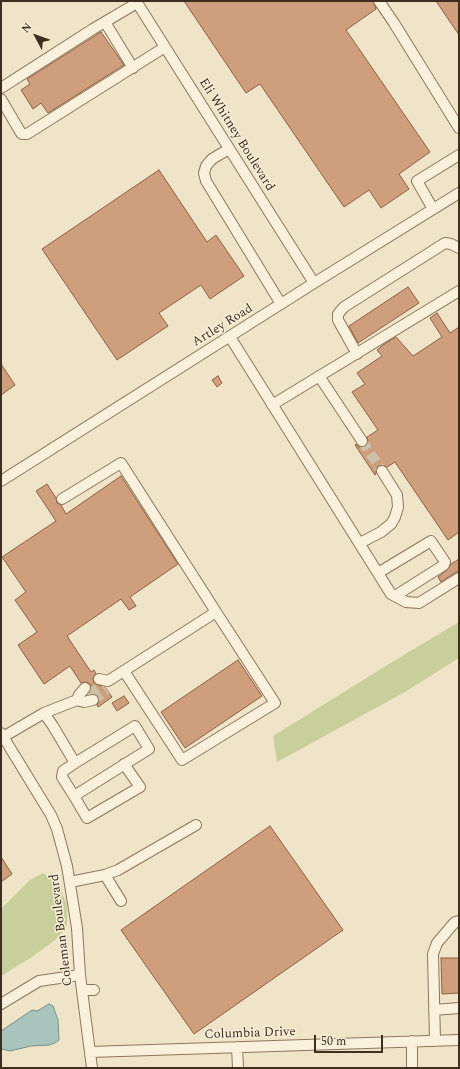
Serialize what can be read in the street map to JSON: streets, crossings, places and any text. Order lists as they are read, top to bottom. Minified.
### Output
{"streets":{"street":["Eli Whitney Boulevard","Artley Road","Coleman Boulevard","Columbia Drive"]},"crossings":[["Eli Whitney Boulevard","Artley Road"],["Coleman Boulevard","Columbia Drive"]],"scale_bar":"50 m","north":"top left"}
